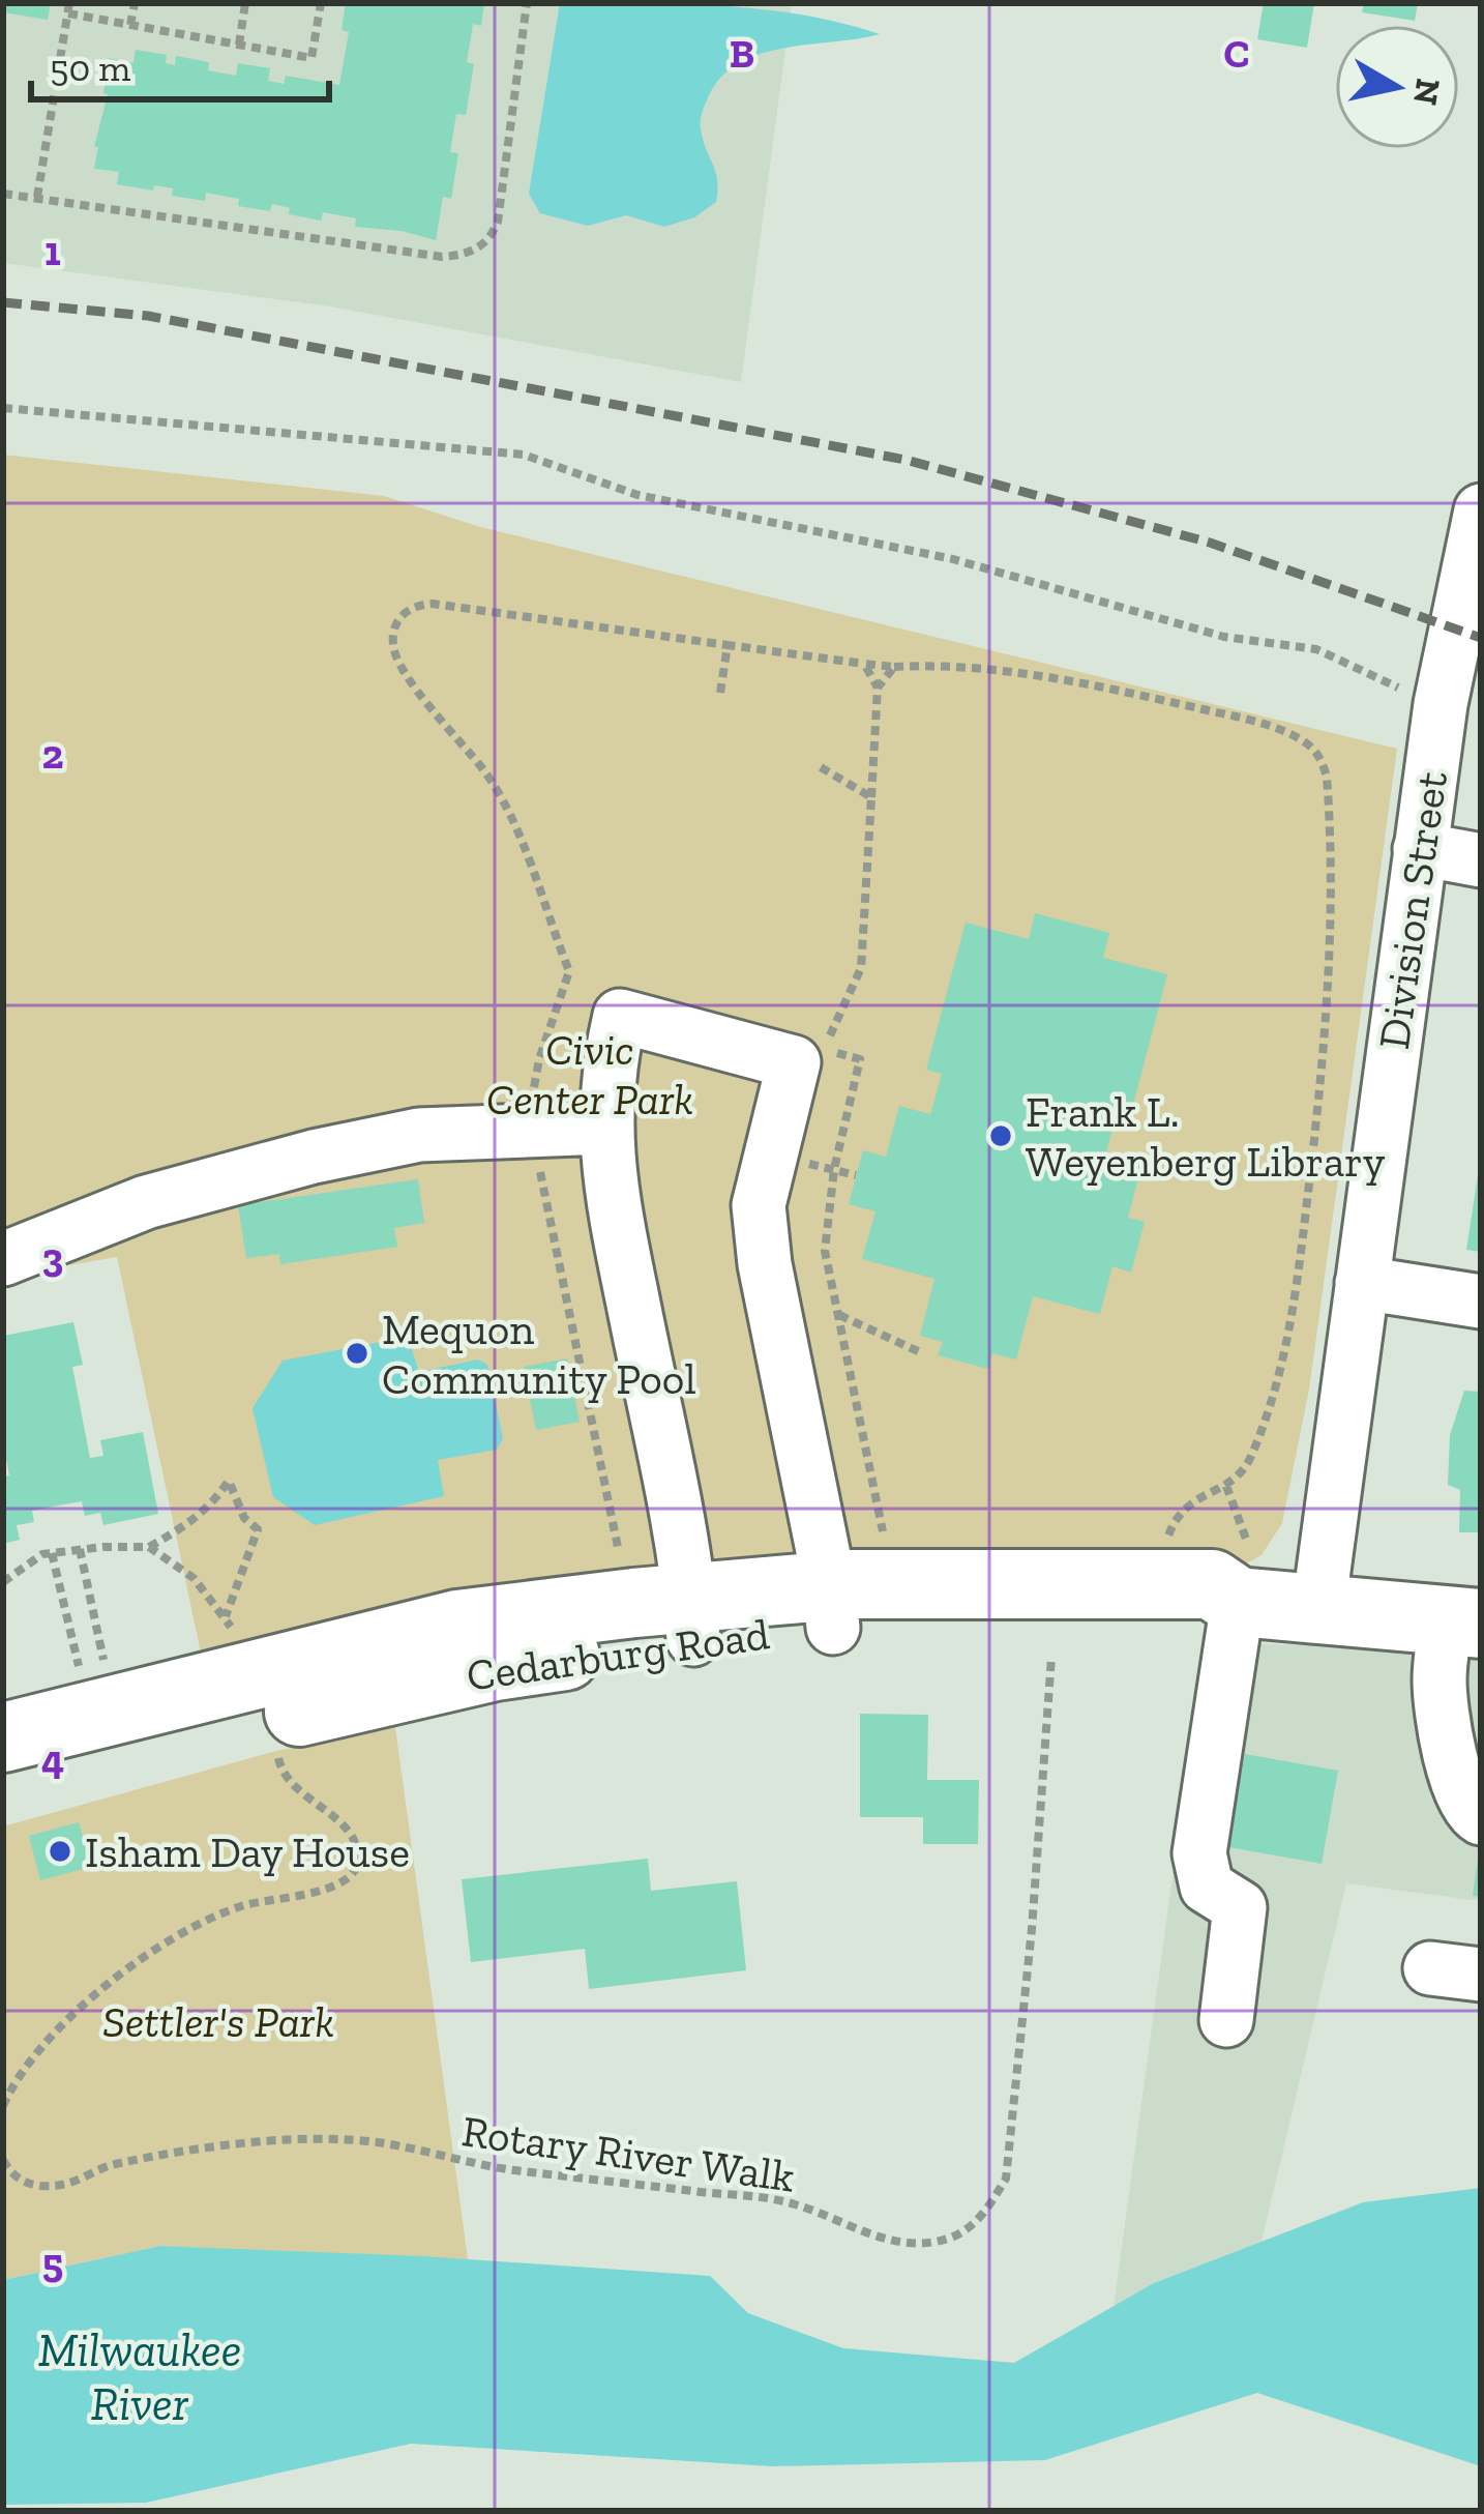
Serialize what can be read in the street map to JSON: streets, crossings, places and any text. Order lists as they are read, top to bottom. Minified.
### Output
{"streets":{"main road":["Cedarburg Road"],"street":["Division Street"],"path":["Rotary River Walk"]},"crossings":[["Division Street","Cedarburg Road"]],"water":["Milwaukee River"],"parks":["Civic Center Park","Settler's Park"],"places":["Frank L. Weyenberg Library","Mequon Community Pool","Isham Day House"],"scale_bar":"50 m","north":"right","grid":{"columns":["B","C"],"rows":["1","2","3","4","5"]}}
